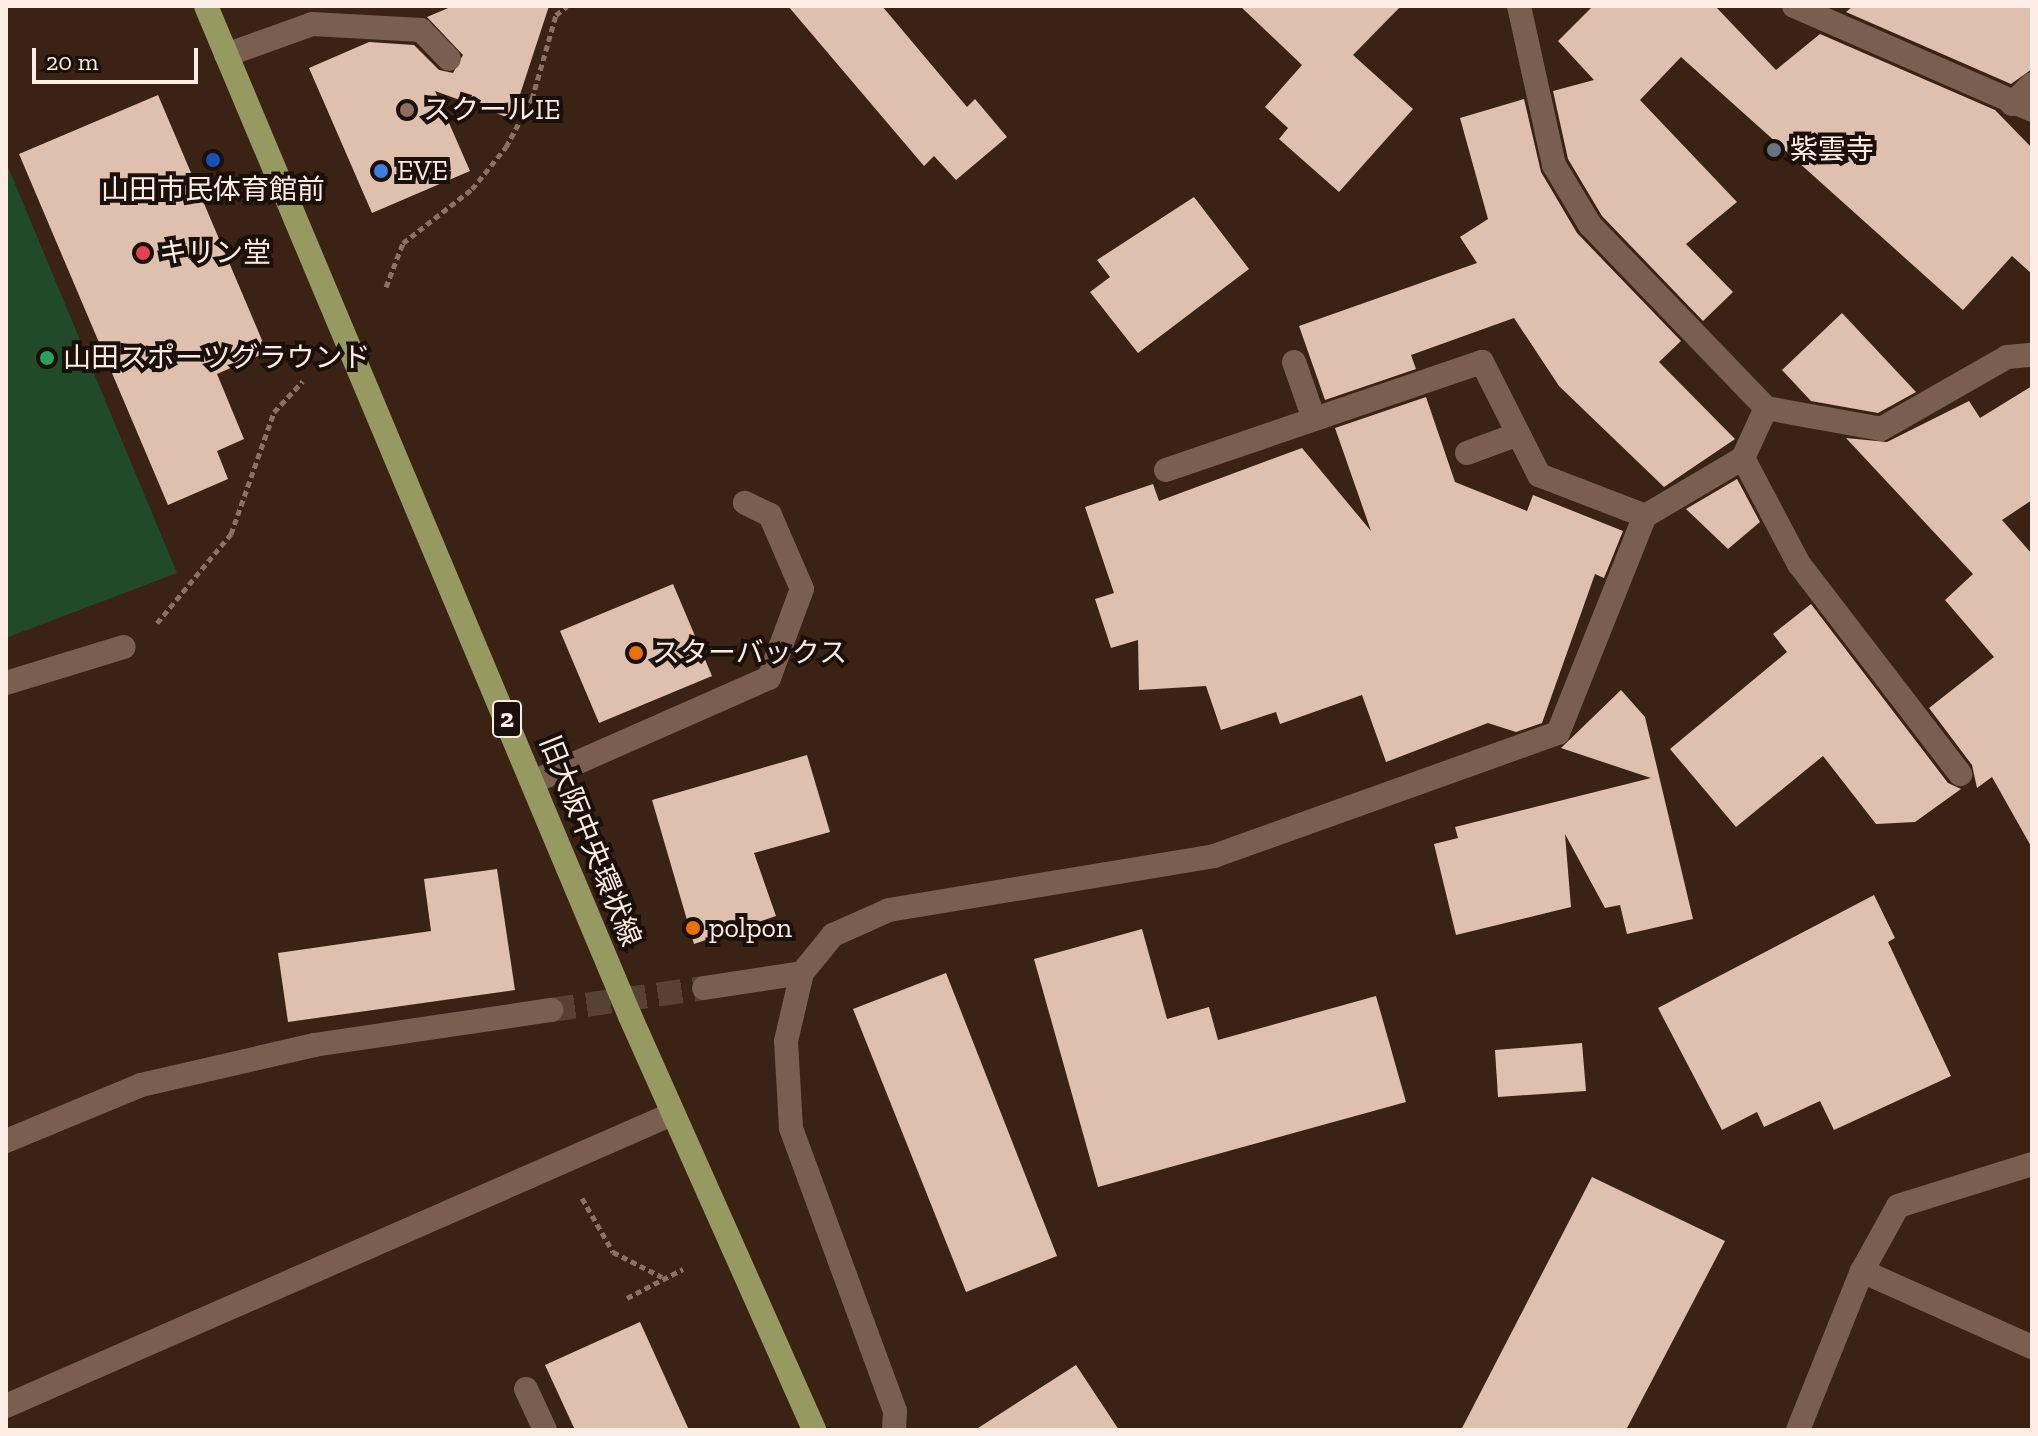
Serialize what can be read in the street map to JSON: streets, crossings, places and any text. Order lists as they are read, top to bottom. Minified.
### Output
{"streets":{"main road":["2","旧大阪中央環状線"]},"places":["スクールIE","紫雲寺","山田市民体育館前","EVE","キリン堂","山田スポーツグラウンド","スターバックス","polpon"],"scale_bar":"20 m"}
